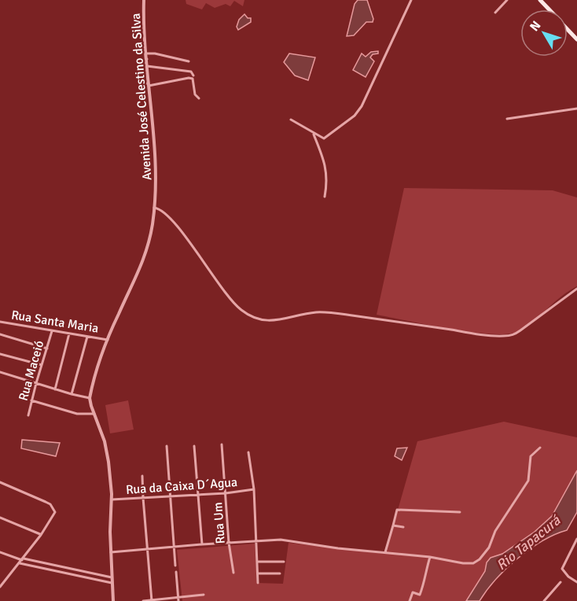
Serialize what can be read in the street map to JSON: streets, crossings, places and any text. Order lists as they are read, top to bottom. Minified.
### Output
{"streets":{"street":["Avenida José Celestino da Silva","Rua Santa Maria","Rua Maceió","Rua da Caixa D´Agua","Rua Um"]},"crossings":[["Avenida José Celestino da Silva","Rua Santa Maria"],["Rua Santa Maria","Rua Maceió"],["Rua da Caixa D´Agua","Rua Um"]],"water":["Rio Tapacurá"],"north":"top left"}
